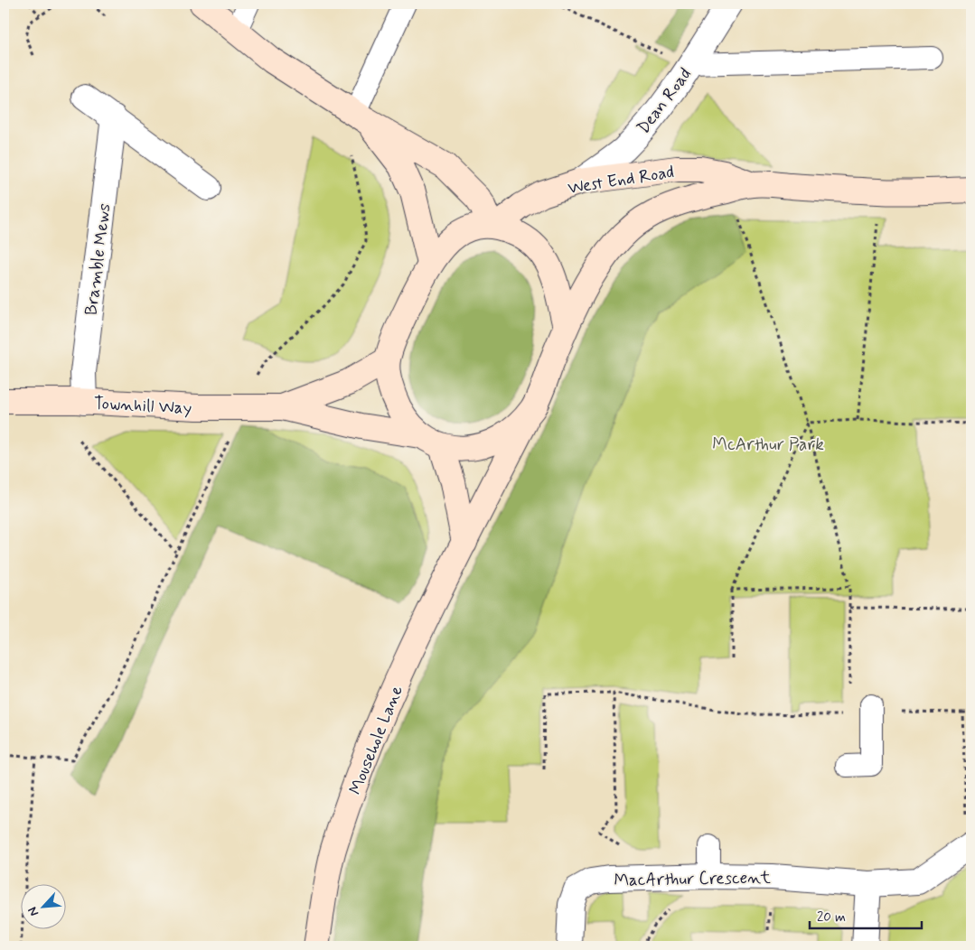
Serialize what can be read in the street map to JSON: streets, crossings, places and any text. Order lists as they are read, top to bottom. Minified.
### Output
{"streets":{"street":["Dean Road","West End Road","Bramble Mews","Townhill Way","Mousehole Lane","MacArthur Crescent"]},"crossings":[["Dean Road","West End Road"],["West End Road","Mousehole Lane"],["Bramble Mews","Townhill Way"]],"parks":["McArthur Park"],"scale_bar":"20 m","north":"bottom left"}
